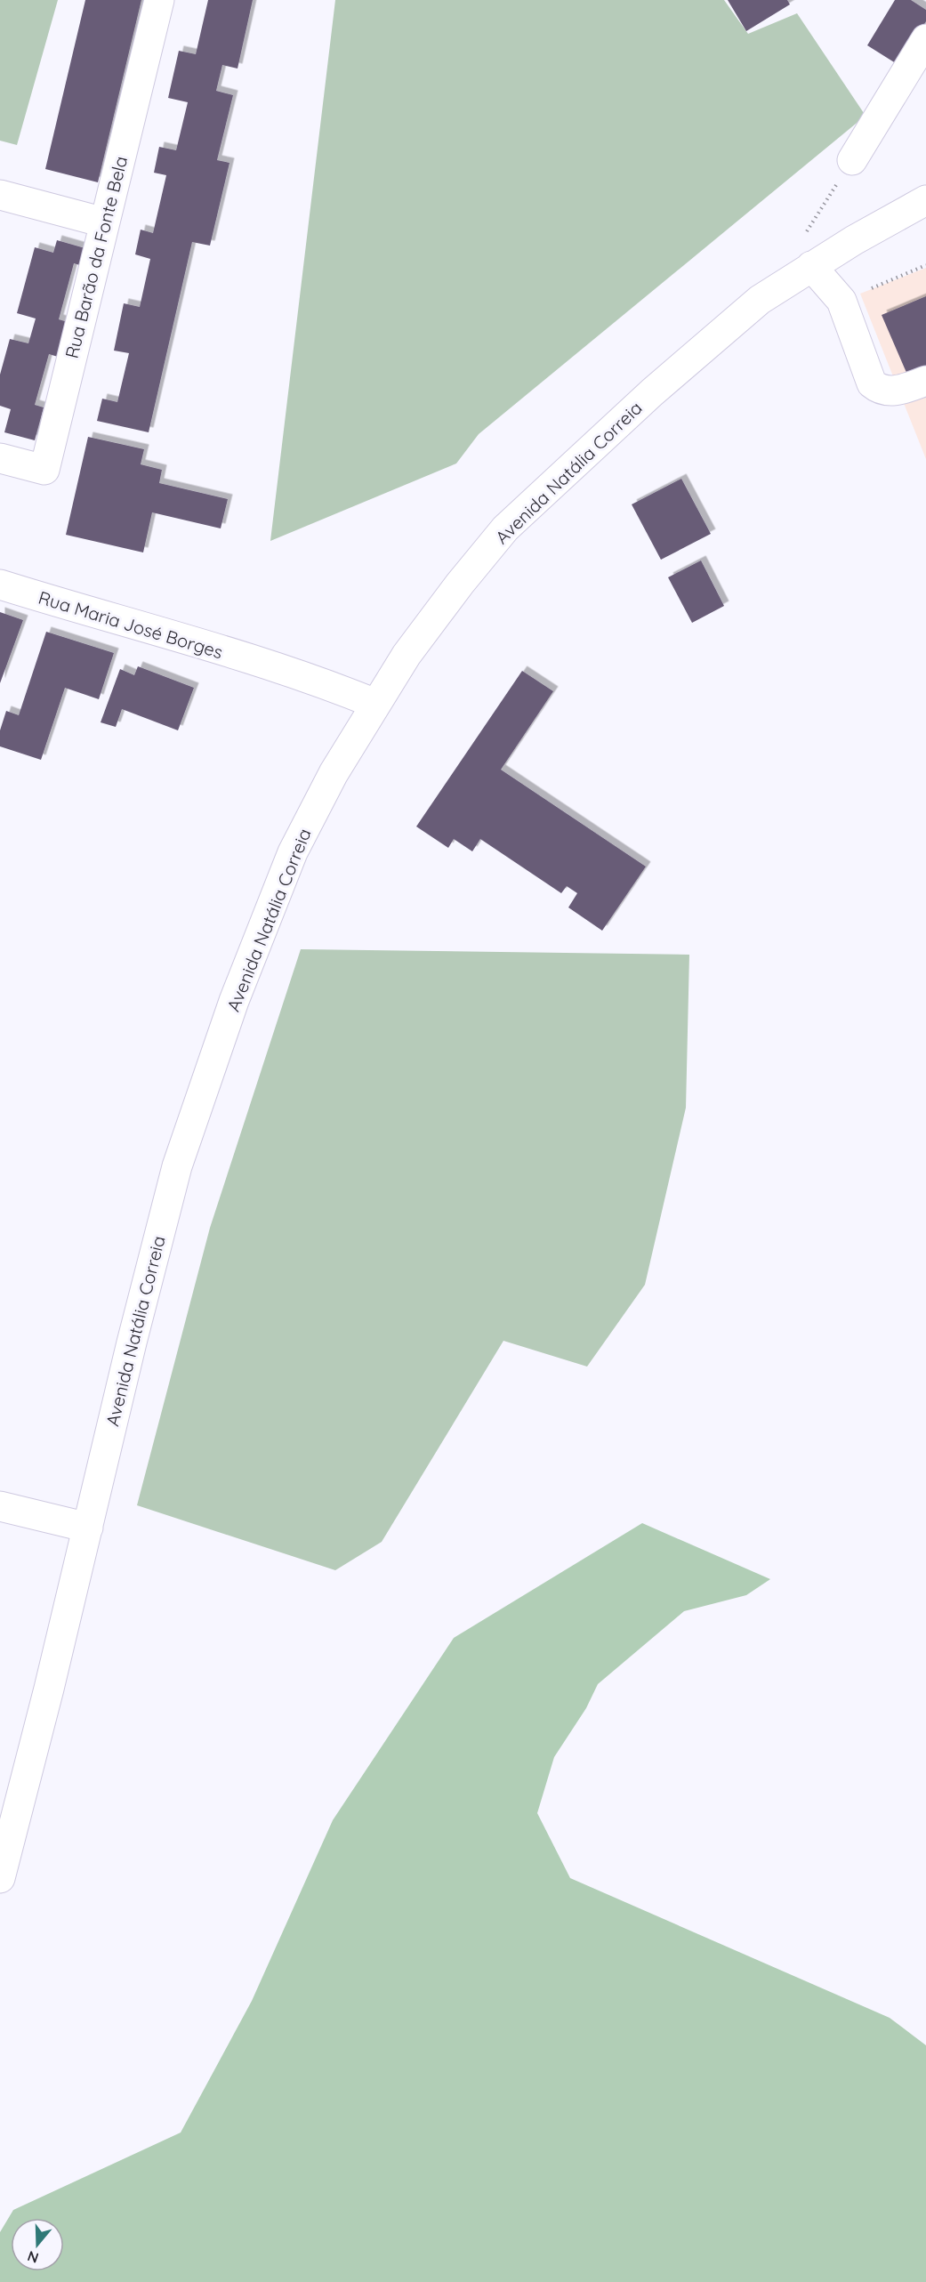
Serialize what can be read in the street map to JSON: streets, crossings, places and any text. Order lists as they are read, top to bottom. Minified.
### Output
{"streets":{"street":["Rua Barão da Fonte Bela","Avenida Natália Correia","Rua Maria José Borges"]},"crossings":[["Avenida Natália Correia","Rua Maria José Borges"]],"north":"bottom"}
